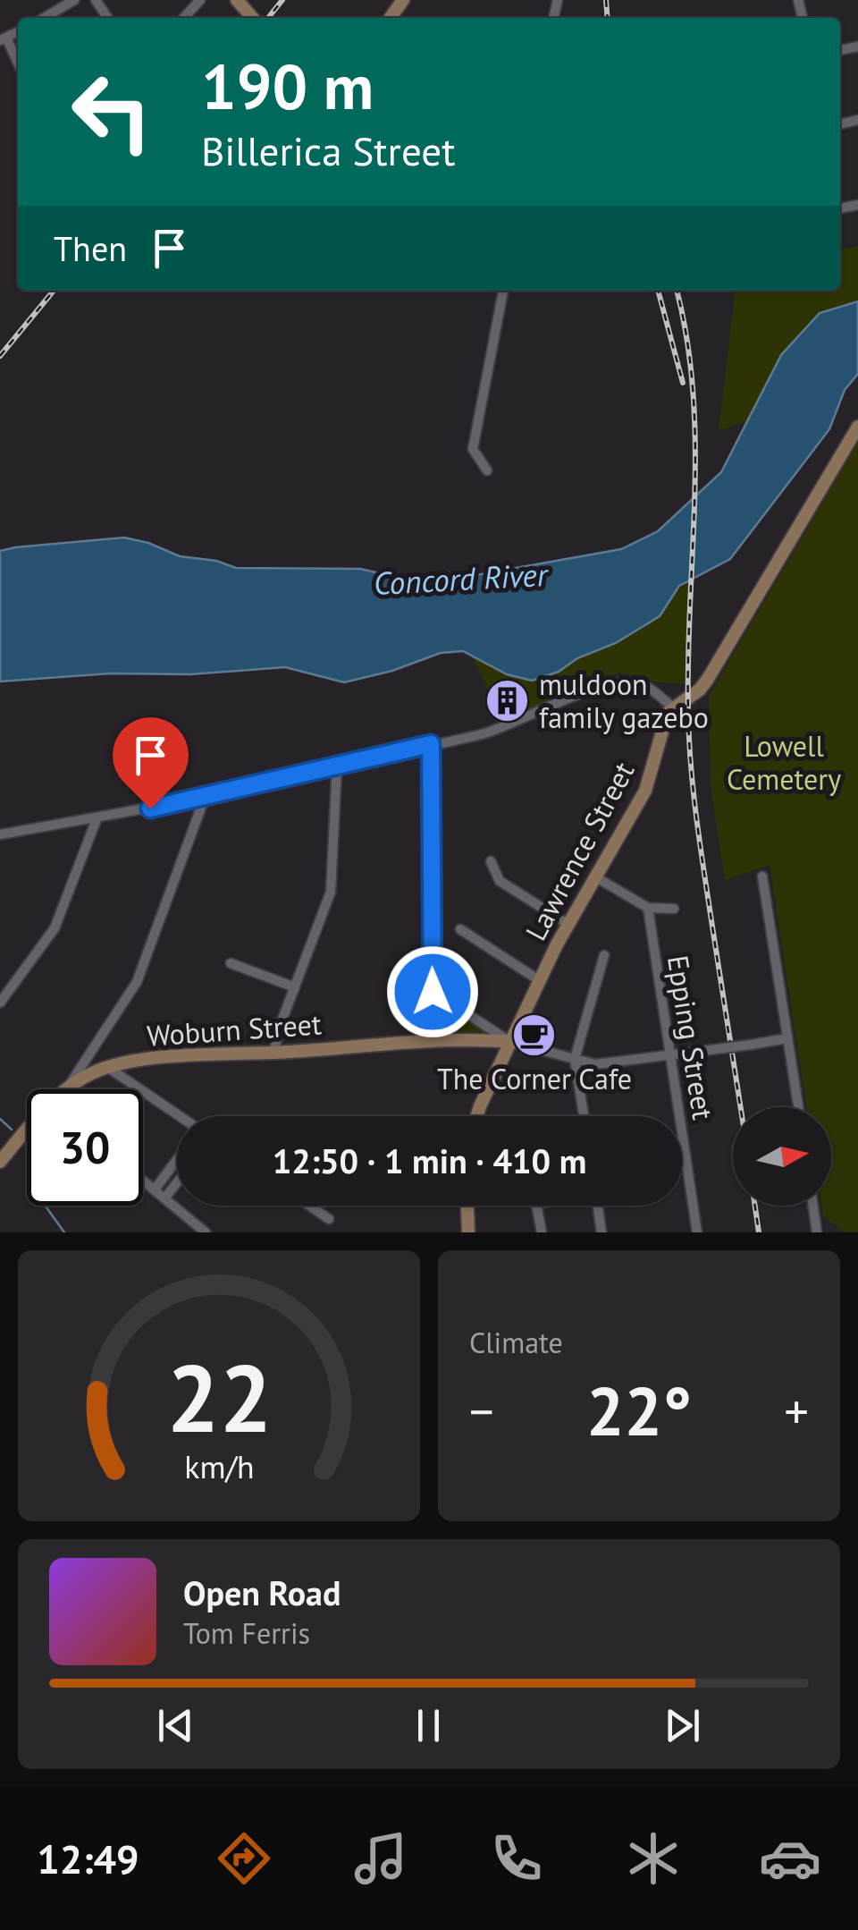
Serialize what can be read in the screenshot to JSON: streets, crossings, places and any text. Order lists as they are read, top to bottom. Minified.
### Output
{"streets":{"main road":["Lawrence Street","Woburn Street"],"street":["Epping Street"]},"crossings":[["Lawrence Street","Woburn Street"]],"water":["Concord River"],"parks":["Lowell Cemetery"],"places":{"building":["muldoon family gazebo"],"cafe":["The Corner Cafe"]},"north":"right","page":{"turn":["190 m","Billerica Street"],"then":"Then","limit":"30","trip":"12:50 · 1 min · 410 m","tile":"Climate","heat":["−","22°","+"],"song":["Open Road","Tom Ferris"],"tabs":"12:49","gauge":["22","km/h"]}}
